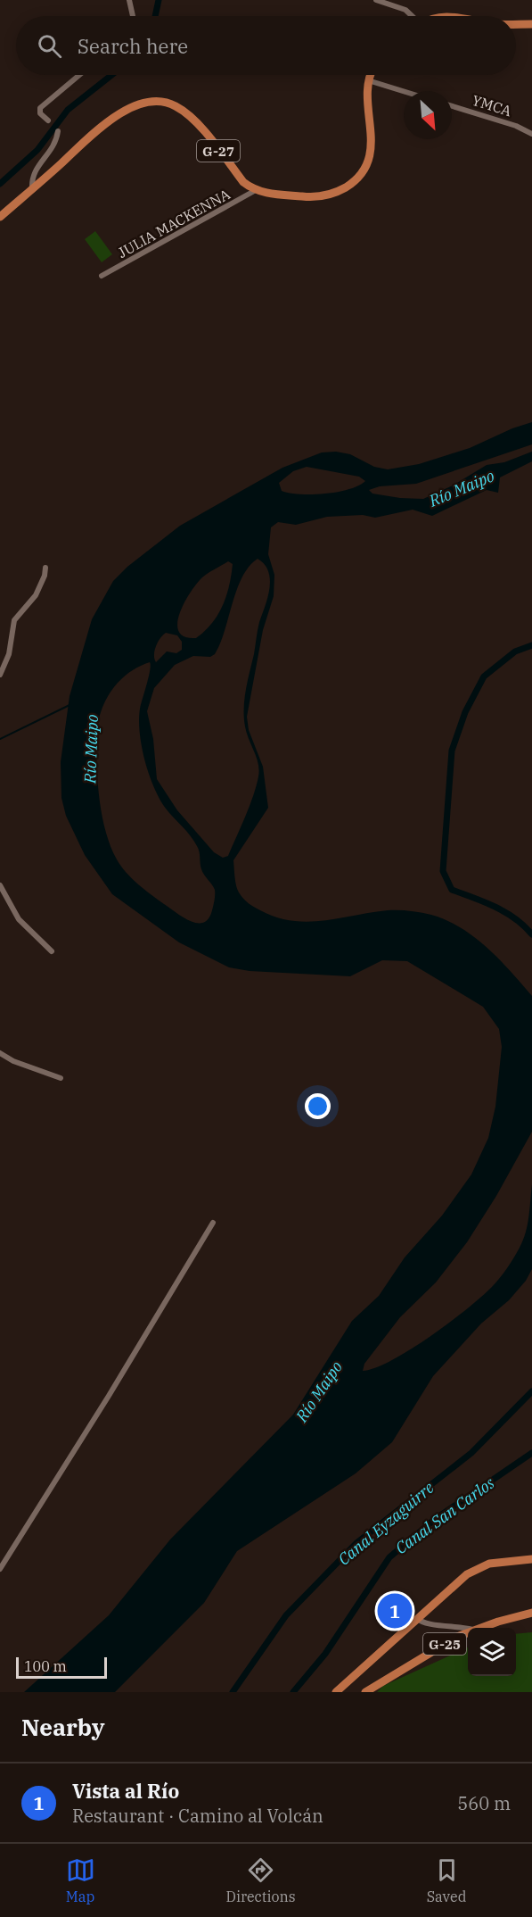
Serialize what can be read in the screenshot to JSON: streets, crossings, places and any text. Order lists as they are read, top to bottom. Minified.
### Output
{"streets":{"main road":["G-27","G-25"],"street":["YMCA","JULIA MACKENNA"]},"crossings":[["G-27","JULIA MACKENNA"]],"water":["Río Maipo","Canal San Carlos","Canal Eyzaguirre"],"scale_bar":"100 m","north":"bottom right","page":{"search":"Search here","pins":"1","scale":"100 m","heading":"Nearby","list":[{"mark":"1","name":"Vista al Río","note":"Restaurant · Camino al Volcán","value":"560 m"}],"nav":["Map","Directions","Saved"]}}
